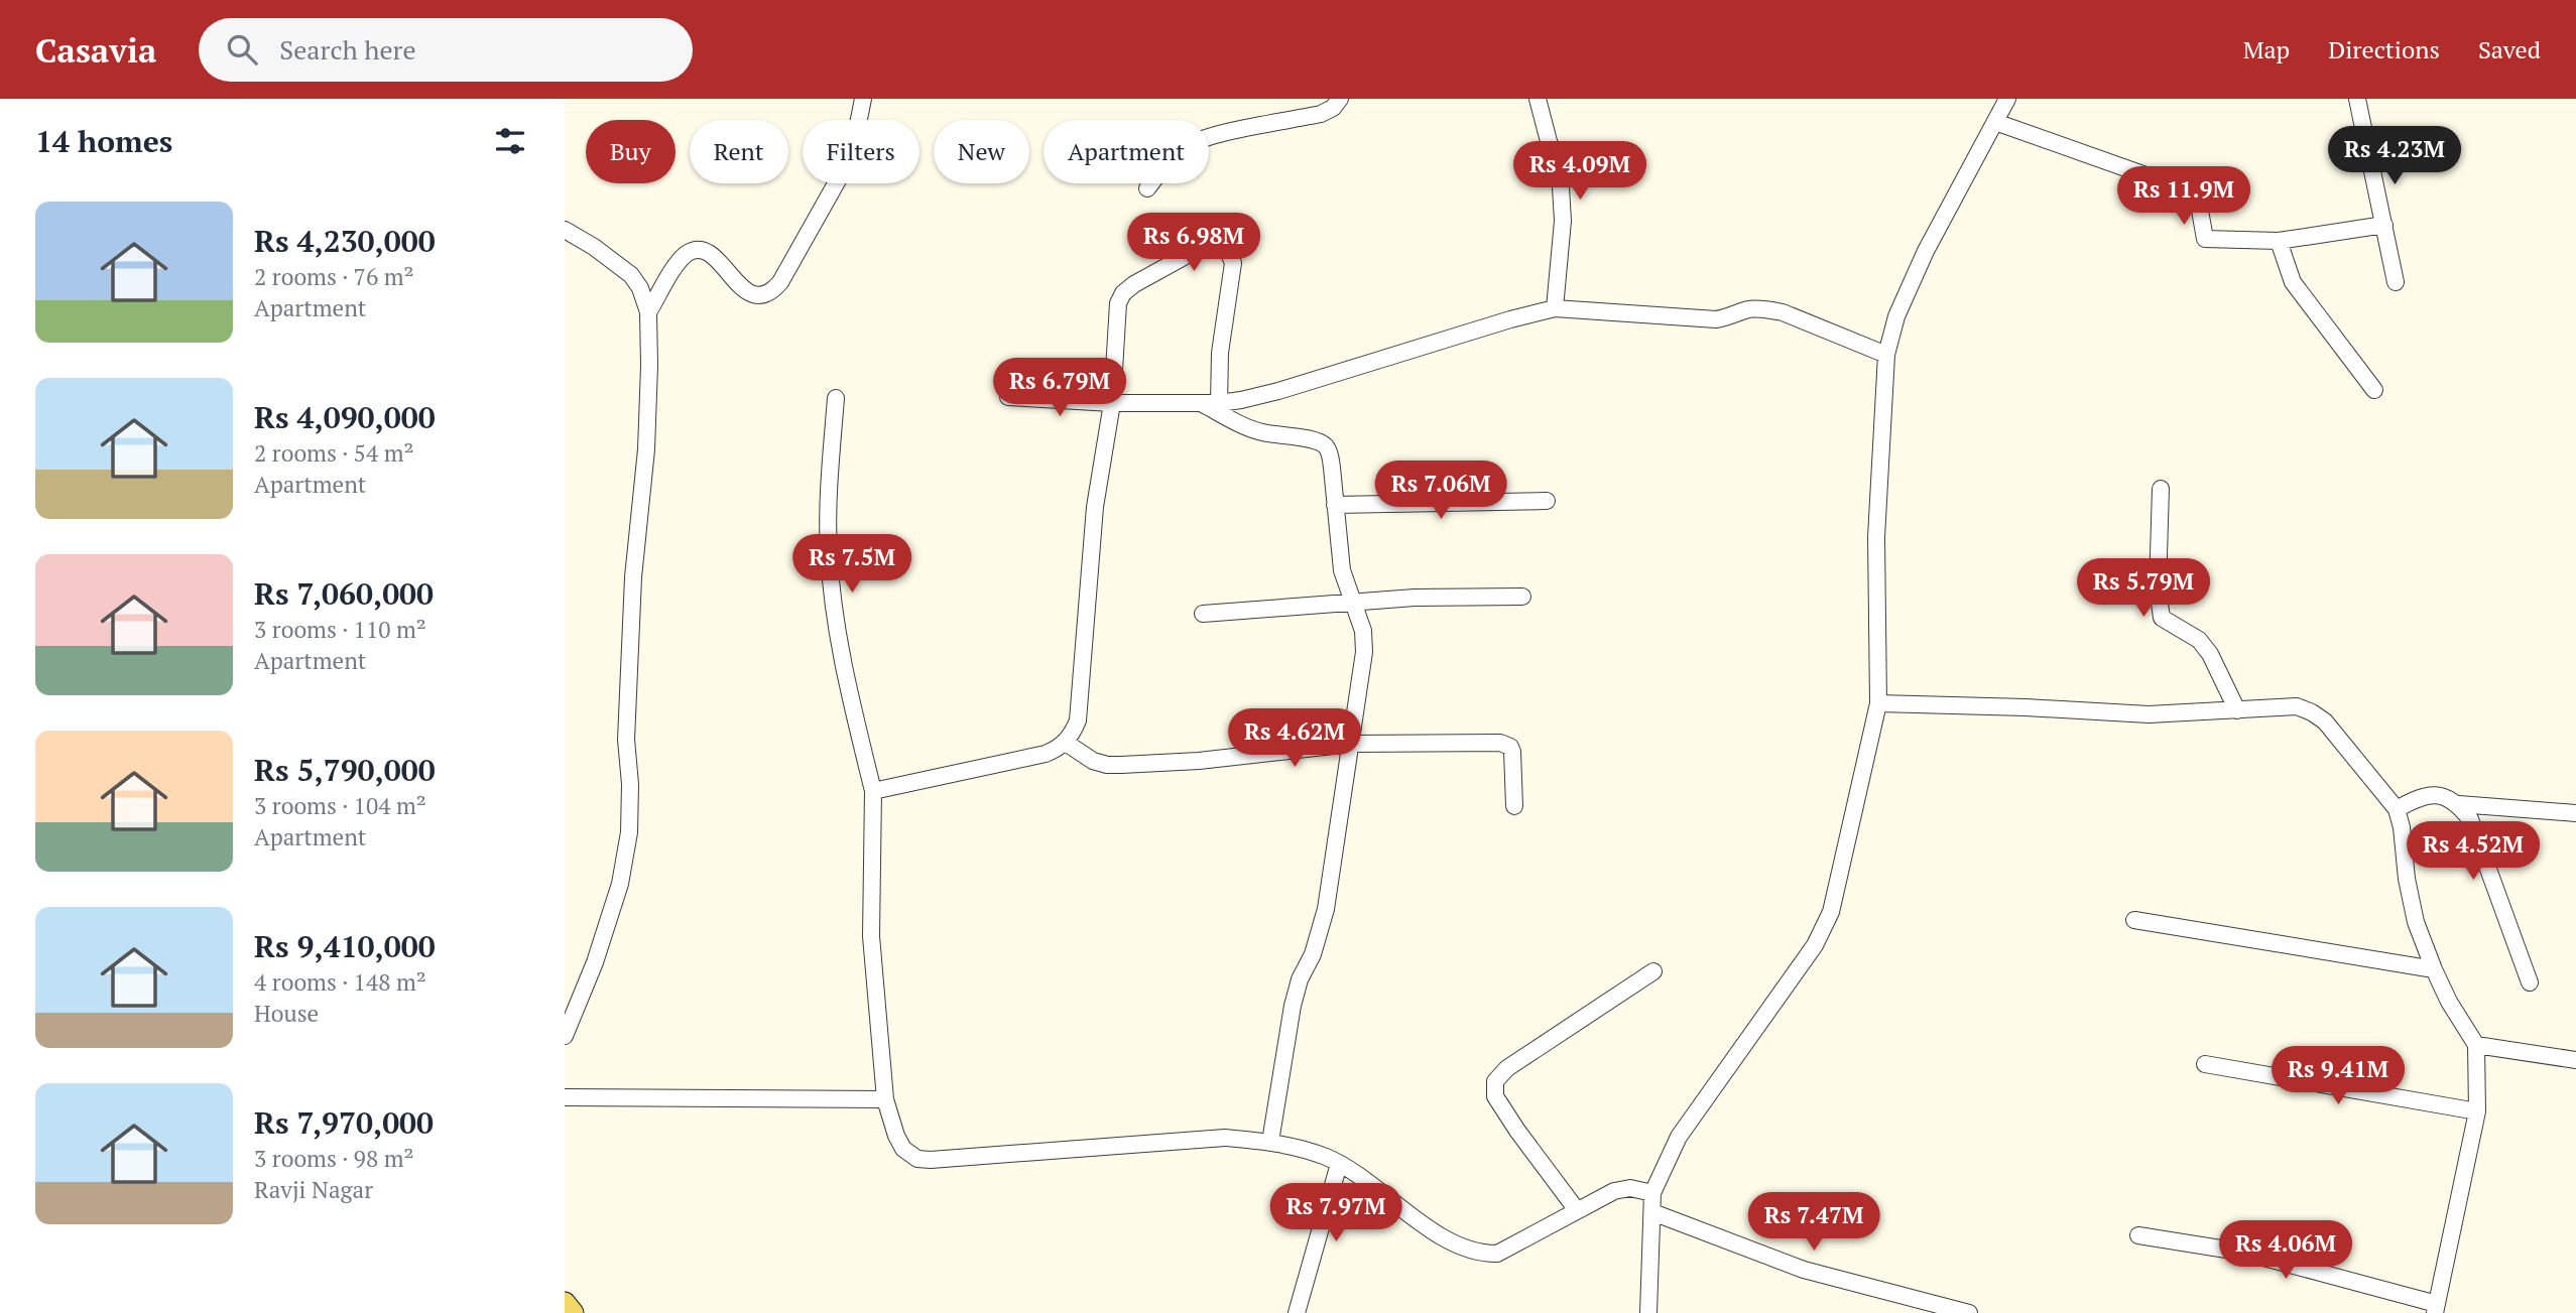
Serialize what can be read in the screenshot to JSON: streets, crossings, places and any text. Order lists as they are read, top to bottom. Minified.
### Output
{"page":{"header":"Casavia","search":"Search here","nav":["Map","Directions","Saved"],"heading":"14 homes","chip":["Buy","Rent","Filters","New","Apartment"],"price":["Rs 4.23M","Rs 4.09M","Rs 11.9M","Rs 6.98M","Rs 6.79M","Rs 7.06M","Rs 7.5M","Rs 5.79M","Rs 4.62M","Rs 4.52M","Rs 9.41M","Rs 7.97M","Rs 7.47M","Rs 4.06M"],"list":[{"name":"Rs 4,230,000","note":"2 rooms · 76 m² · Apartment"},{"name":"Rs 4,090,000","note":"2 rooms · 54 m² · Apartment"},{"name":"Rs 7,060,000","note":"3 rooms · 110 m² · Apartment"},{"name":"Rs 5,790,000","note":"3 rooms · 104 m² · Apartment"},{"name":"Rs 9,410,000","note":"4 rooms · 148 m² · House"},{"name":"Rs 7,970,000","note":"3 rooms · 98 m² · Ravji Nagar"}]}}
